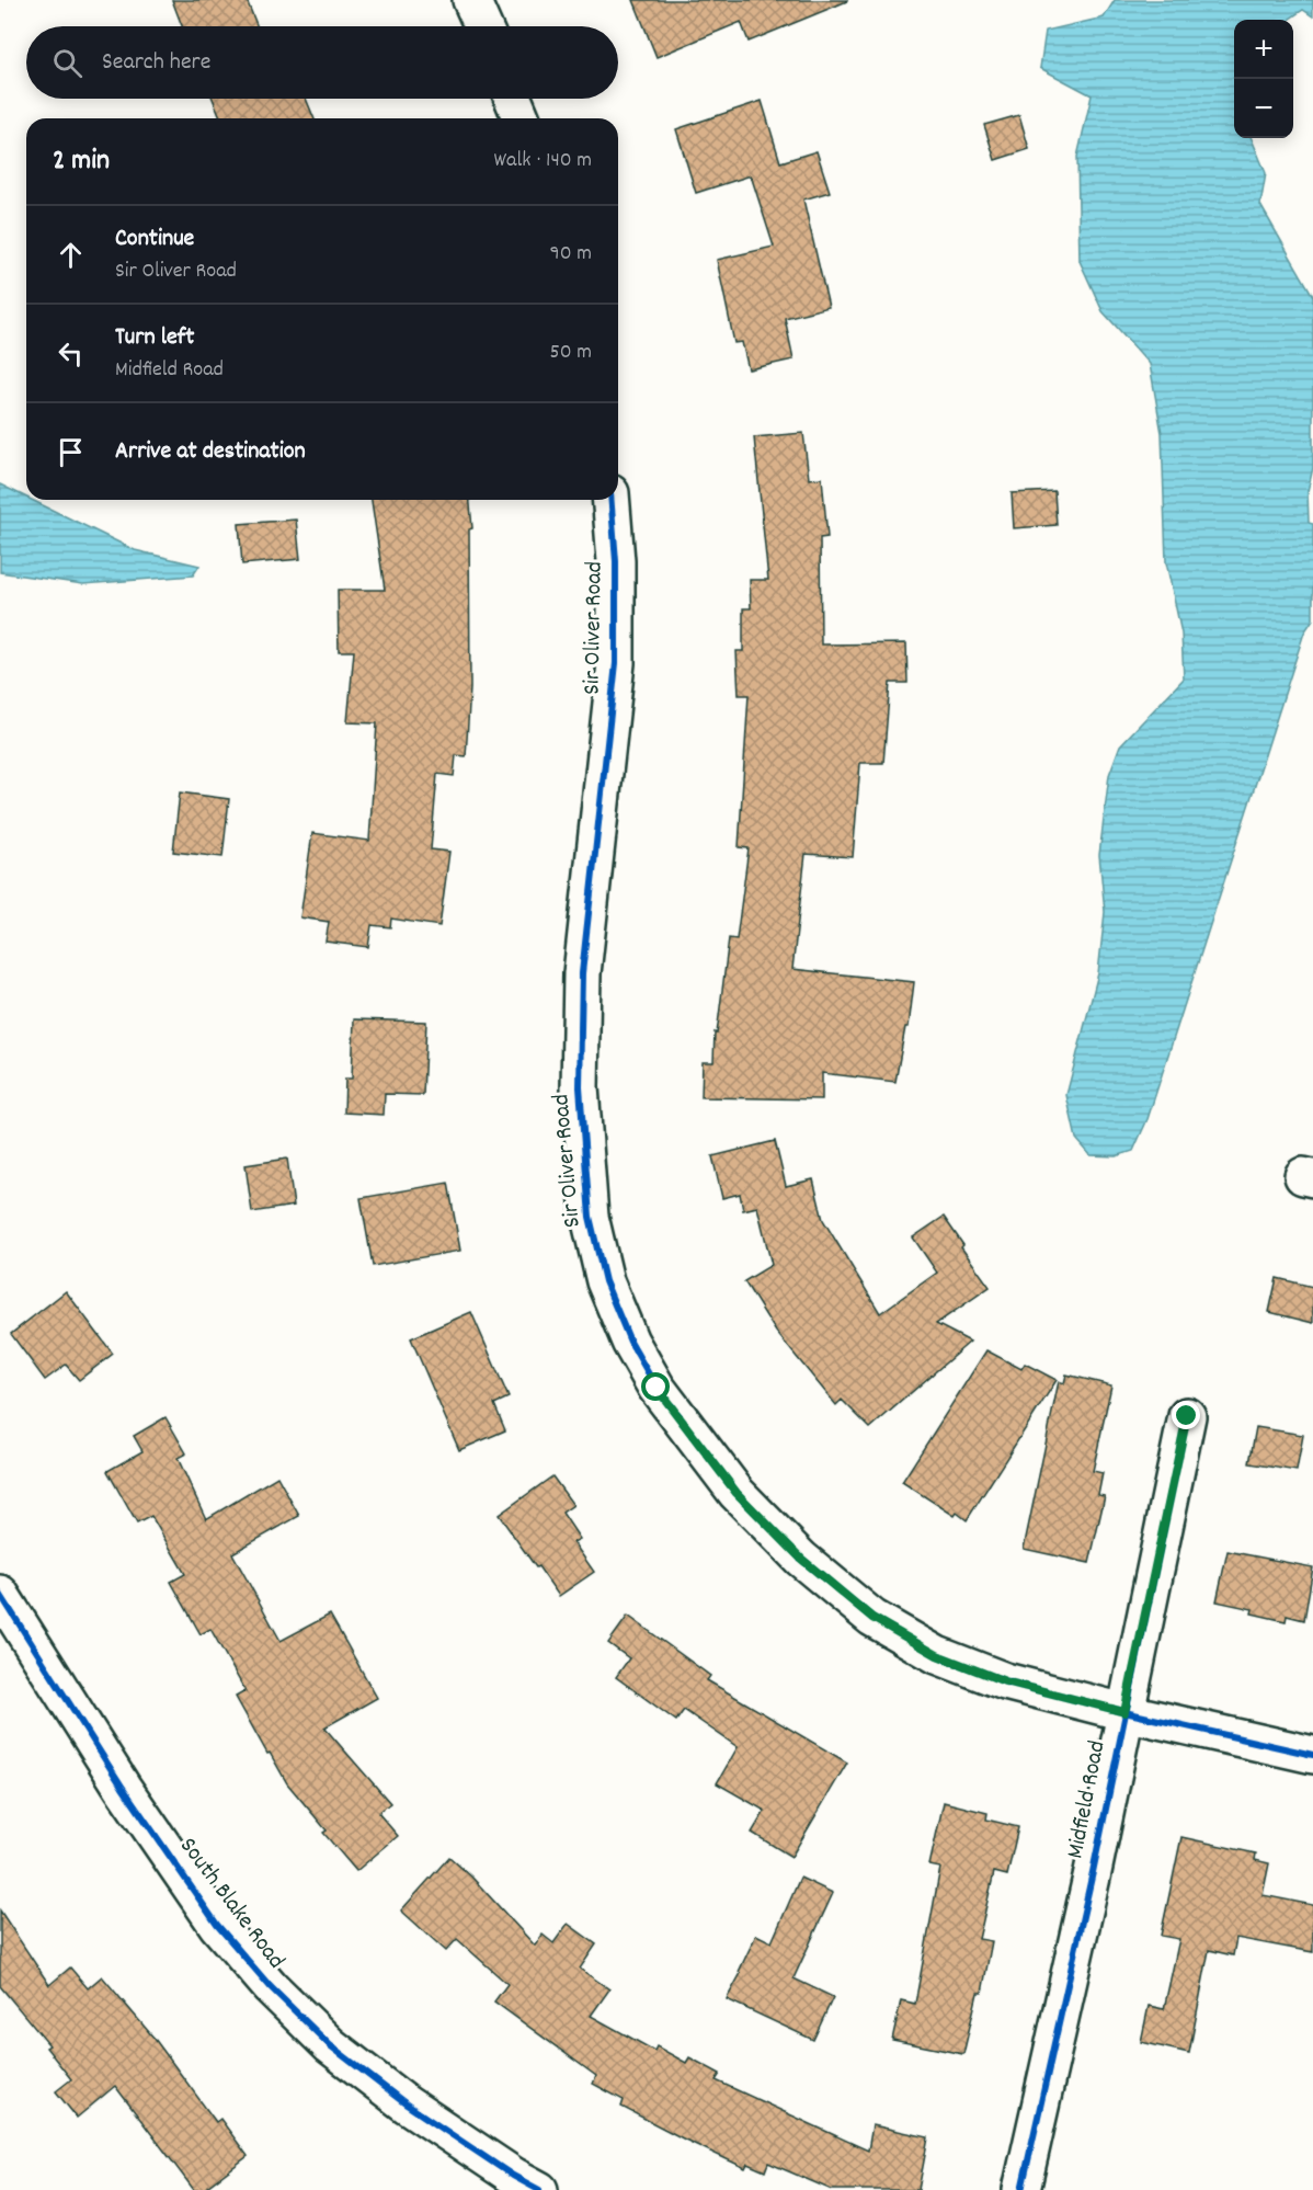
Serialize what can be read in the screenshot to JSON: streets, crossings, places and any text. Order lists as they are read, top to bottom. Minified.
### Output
{"streets":{"street":["Sir Oliver Road","Midfield Road","South Blake Road"]},"crossings":[["Sir Oliver Road","Midfield Road"]],"page":{"map_buttons":["+","−"],"search":"Search here","heading":["2 min","Walk · 140 m"],"list":[["Continue","Sir Oliver Road","90 m"],["Turn left","Midfield Road","50 m"],"Arrive at destination"]}}
